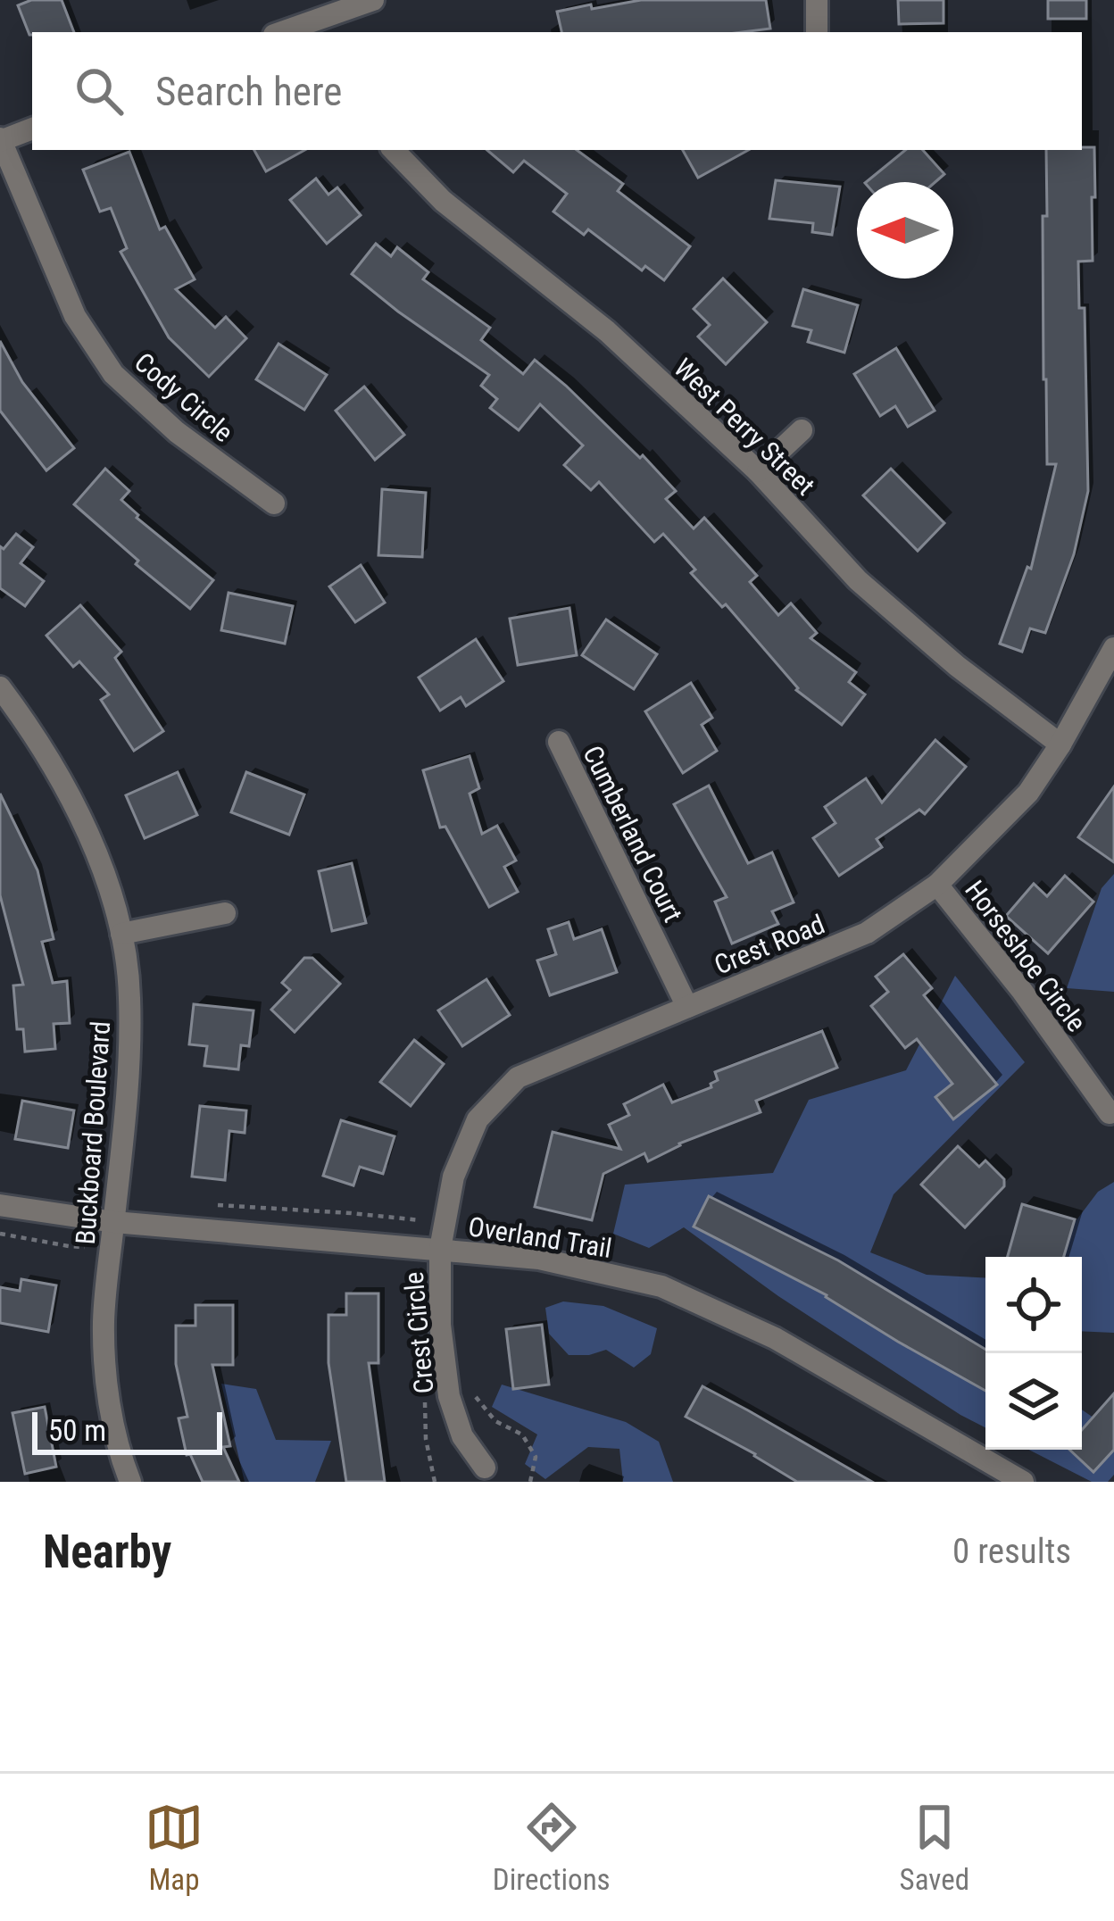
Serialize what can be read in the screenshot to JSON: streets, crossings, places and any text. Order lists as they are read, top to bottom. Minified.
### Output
{"streets":{"street":["Cody Circle","West Perry Street","Cumberland Court","Crest Road","Horseshoe Circle","Buckboard Boulevard","Overland Trail","Crest Circle"]},"crossings":[["West Perry Street","Crest Road"],["Cumberland Court","Crest Road"],["Crest Road","Horseshoe Circle"],["Crest Road","Overland Trail"],["Crest Road","Crest Circle"],["Buckboard Boulevard","Overland Trail"],["Overland Trail","Crest Circle"]],"scale_bar":"50 m","north":"left","page":{"search":"Search here","scale":"50 m","heading":["Nearby","0 results"],"nav":["Map","Directions","Saved"]}}
